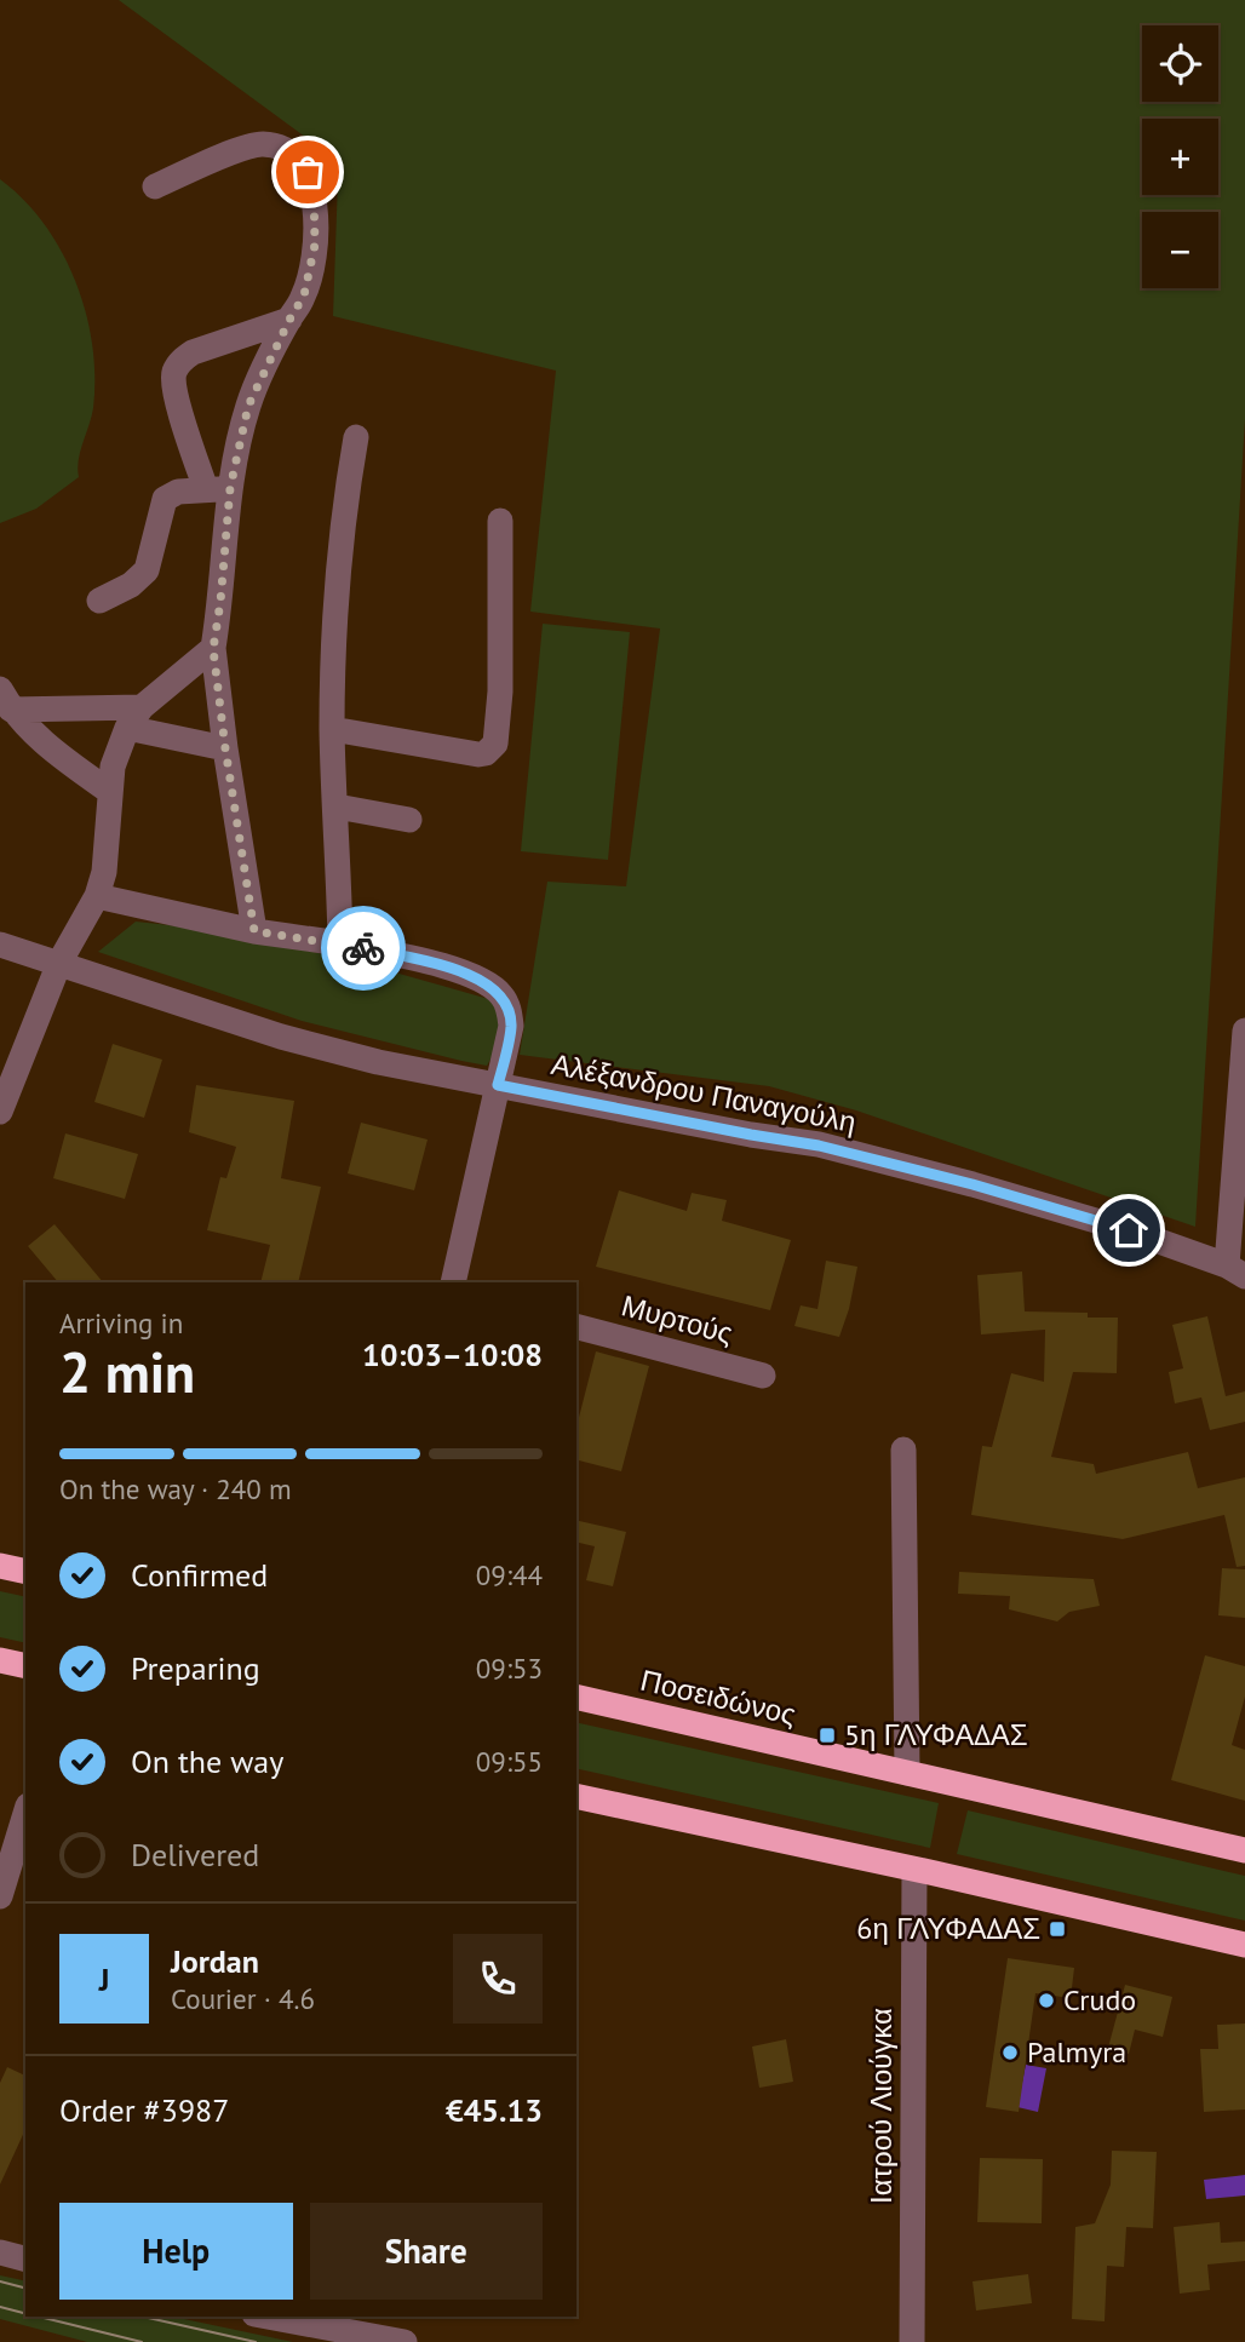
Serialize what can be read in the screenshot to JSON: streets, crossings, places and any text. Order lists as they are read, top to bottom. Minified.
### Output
{"streets":{"highway":["Ποσειδώνος"],"street":["Αλέξανδρου Παναγούλη","Μυρτούς","Ιατρού Λιούγκα"]},"places":{"transit":["5η ΓΛΥΦΑΔΑΣ","6η ΓΛΥΦΑΔΑΣ"],"other":["Crudo","Palmyra"]},"page":{"map_buttons":["+","−"],"heading":["2 min","Arriving in","10:03–10:08"],"panel":["Jordan","Courier · 4.6","Order #3987","€45.13"],"bar":"On the way · 240 m","list":[["Confirmed","09:44"],["Preparing","09:53"],["On the way","09:55"],"Delivered"],"round":"J","buttons":["Help","Share"]}}
